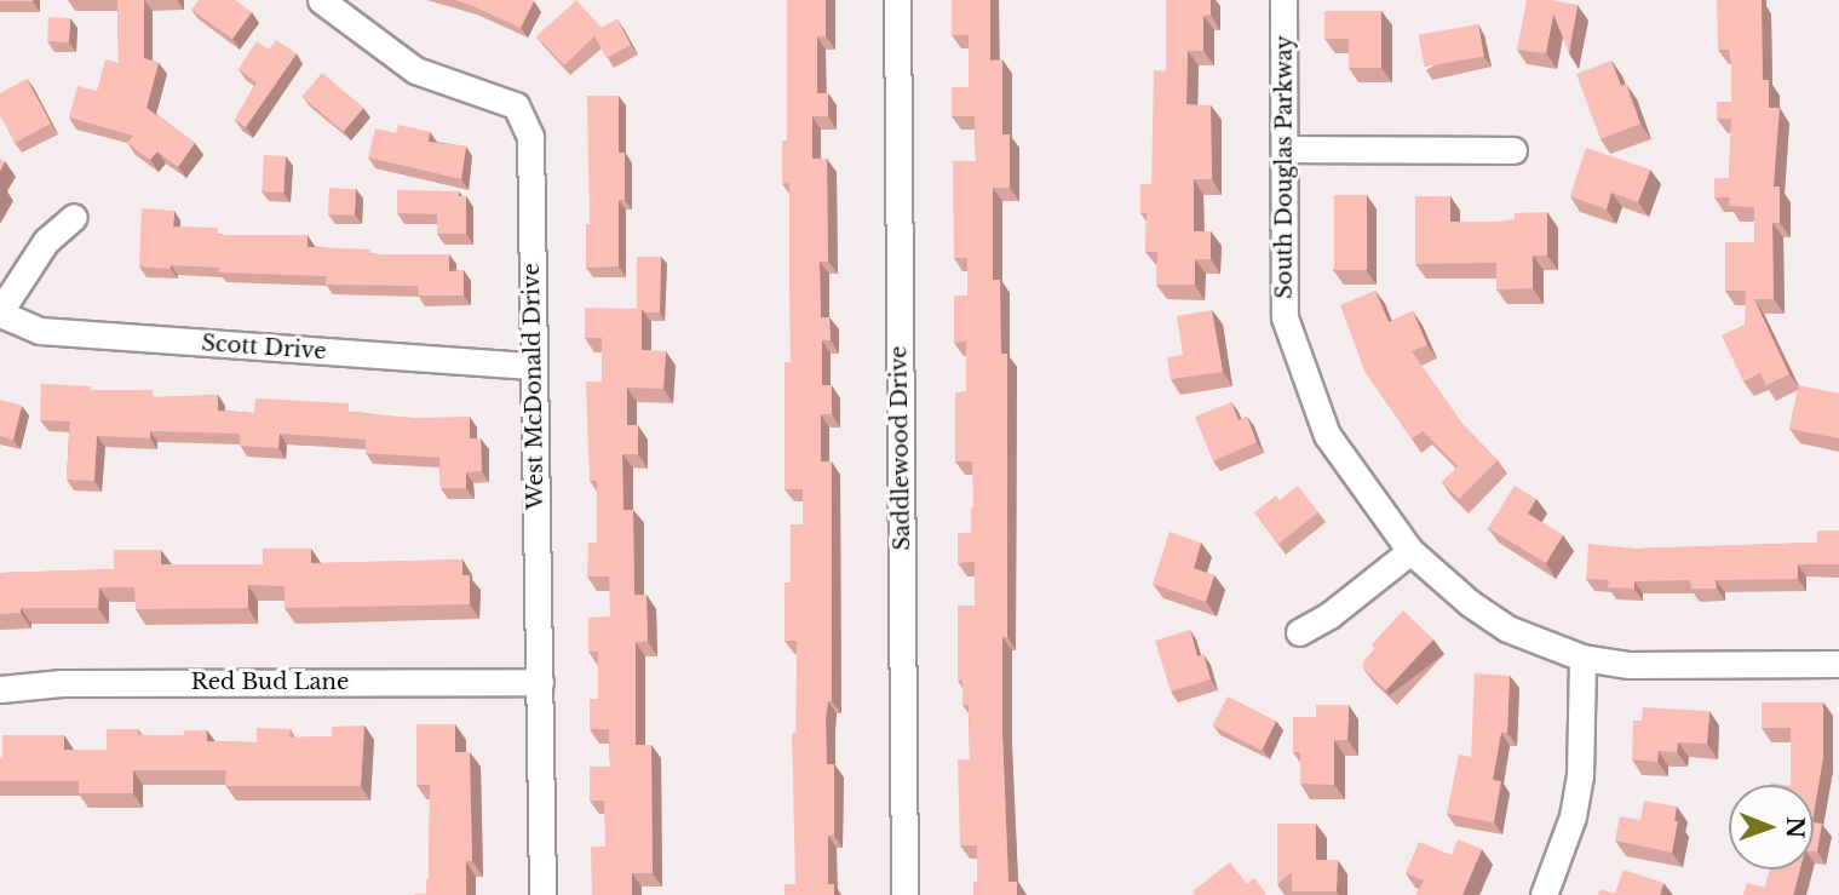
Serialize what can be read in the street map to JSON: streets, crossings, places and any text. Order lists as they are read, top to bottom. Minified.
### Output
{"streets":{"street":["South Douglas Parkway","Scott Drive","West McDonald Drive","Saddlewood Drive","Red Bud Lane"]},"crossings":[["Scott Drive","West McDonald Drive"],["West McDonald Drive","Red Bud Lane"]],"north":"right"}
